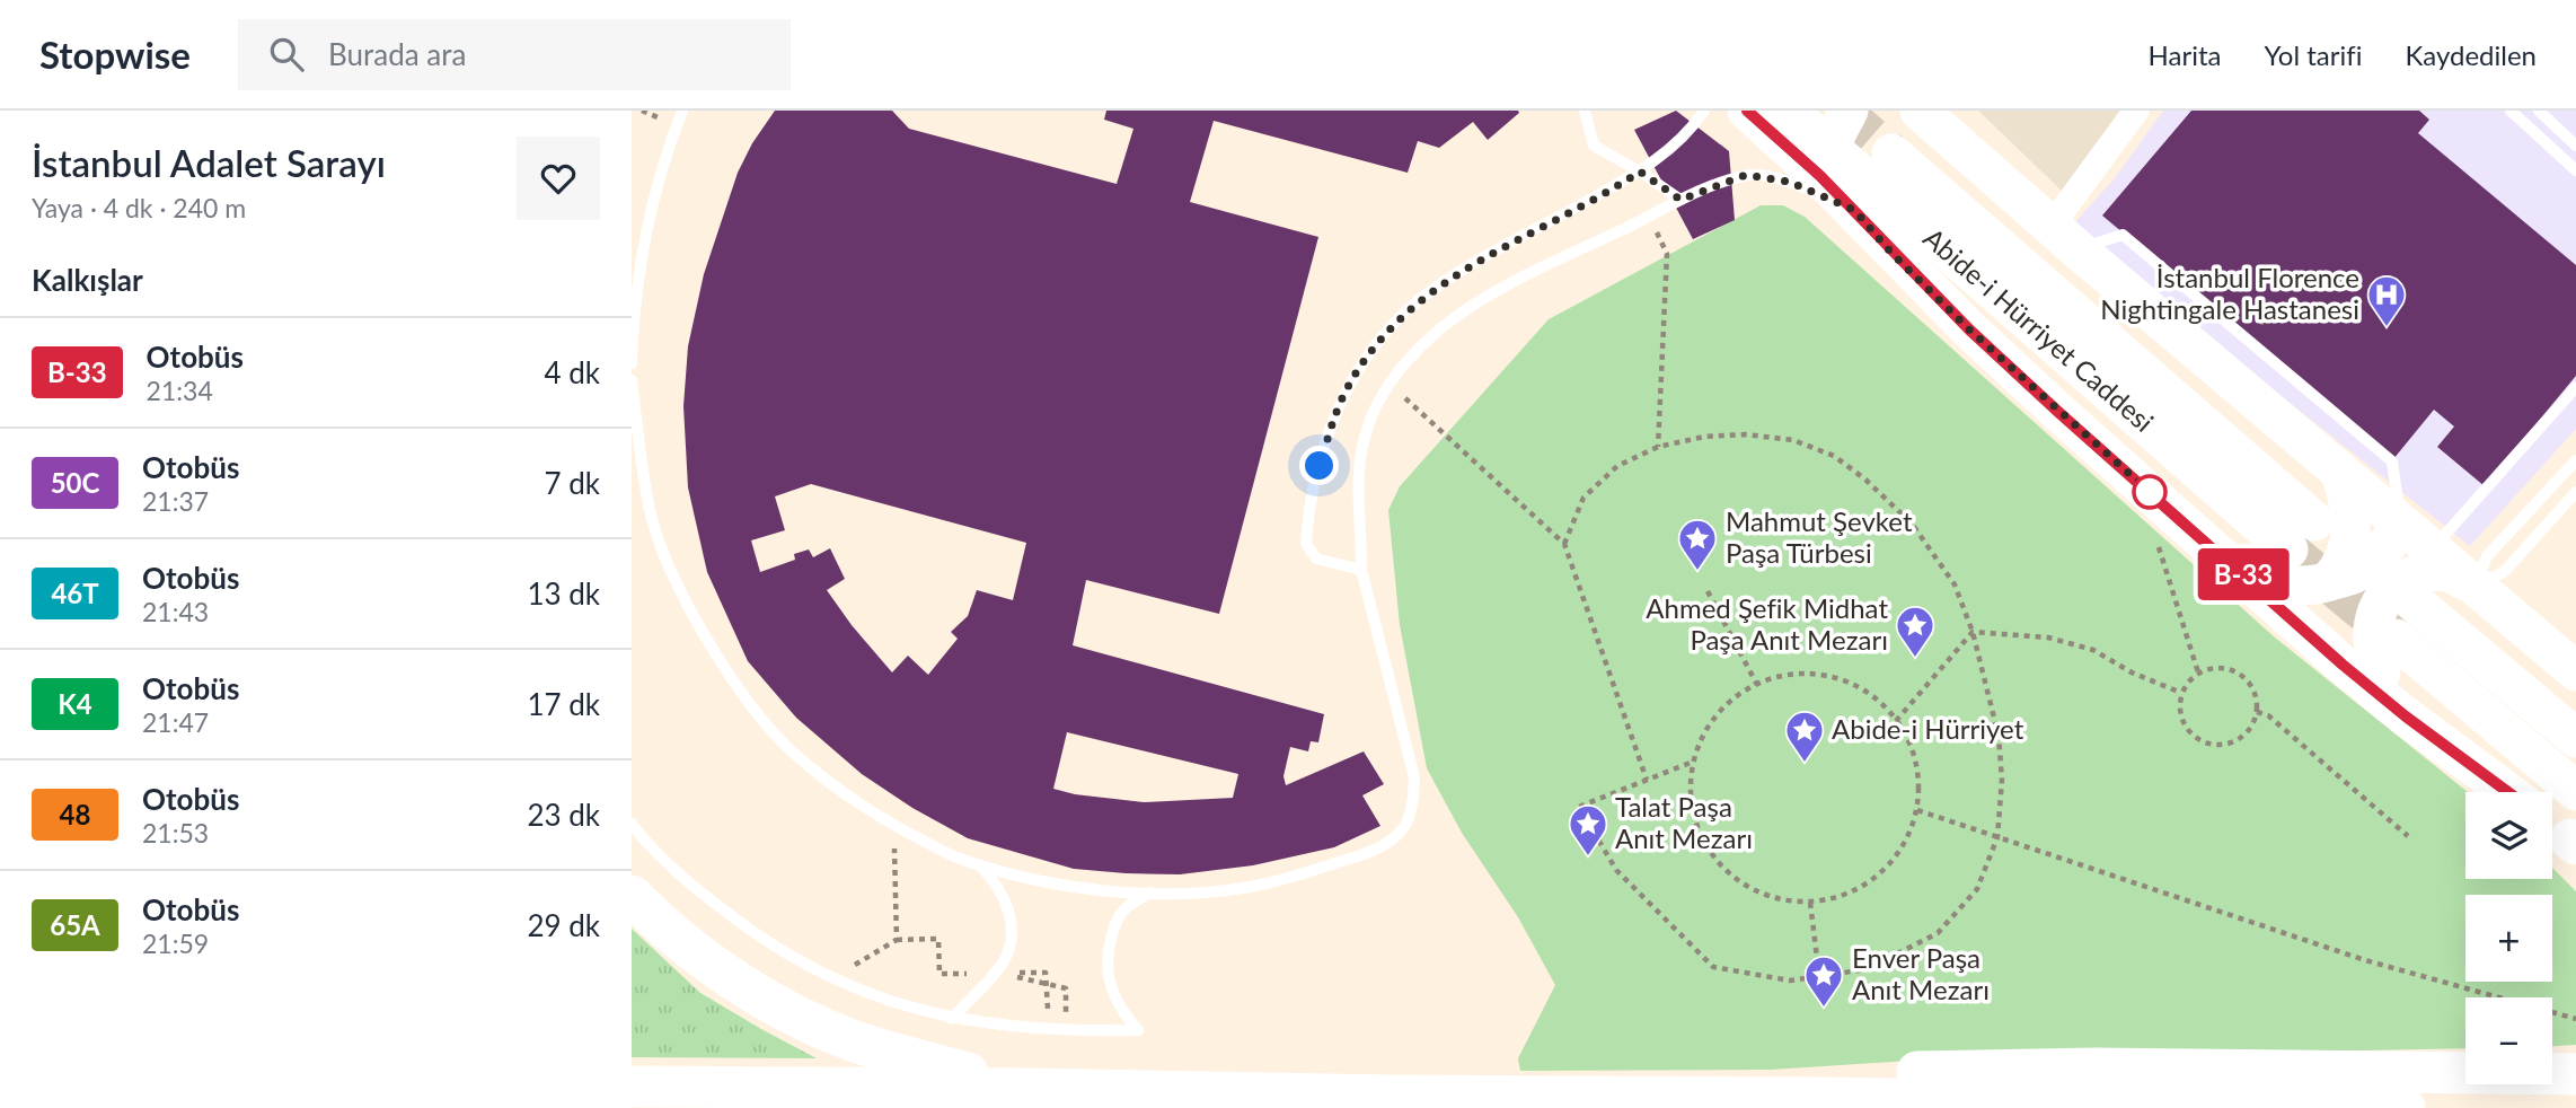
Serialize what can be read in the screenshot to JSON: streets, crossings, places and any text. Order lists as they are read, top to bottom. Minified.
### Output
{"streets":{"main road":["Abide-i Hürriyet Caddesi"]},"places":{"hospital":["İstanbul Florence Nightingale Hastanesi"],"place":["Mahmut Şevket Paşa Türbesi","Ahmed Şefik Midhat Paşa Anıt Mezarı","Abide-i Hürriyet","Talat Paşa Anıt Mezarı","Enver Paşa Anıt Mezarı"]},"lines":["bus line B-33"],"page":{"header":"Stopwise","search":"Burada ara","nav":["Harita","Yol tarifi","Kaydedilen"],"heading":[["İstanbul Adalet Sarayı","Yaya · 4 dk · 240 m"],"Kalkışlar"],"on_map":"B-33","list":[{"mark":"B-33","name":"Otobüs","note":"21:34","value":"4 dk"},{"mark":"50C","name":"Otobüs","note":"21:37","value":"7 dk"},{"mark":"46T","name":"Otobüs","note":"21:43","value":"13 dk"},{"mark":"K4","name":"Otobüs","note":"21:47","value":"17 dk"},{"mark":"48","name":"Otobüs","note":"21:53","value":"23 dk"},{"mark":"65A","name":"Otobüs","note":"21:59","value":"29 dk"}],"map_buttons":["+","−"]}}
